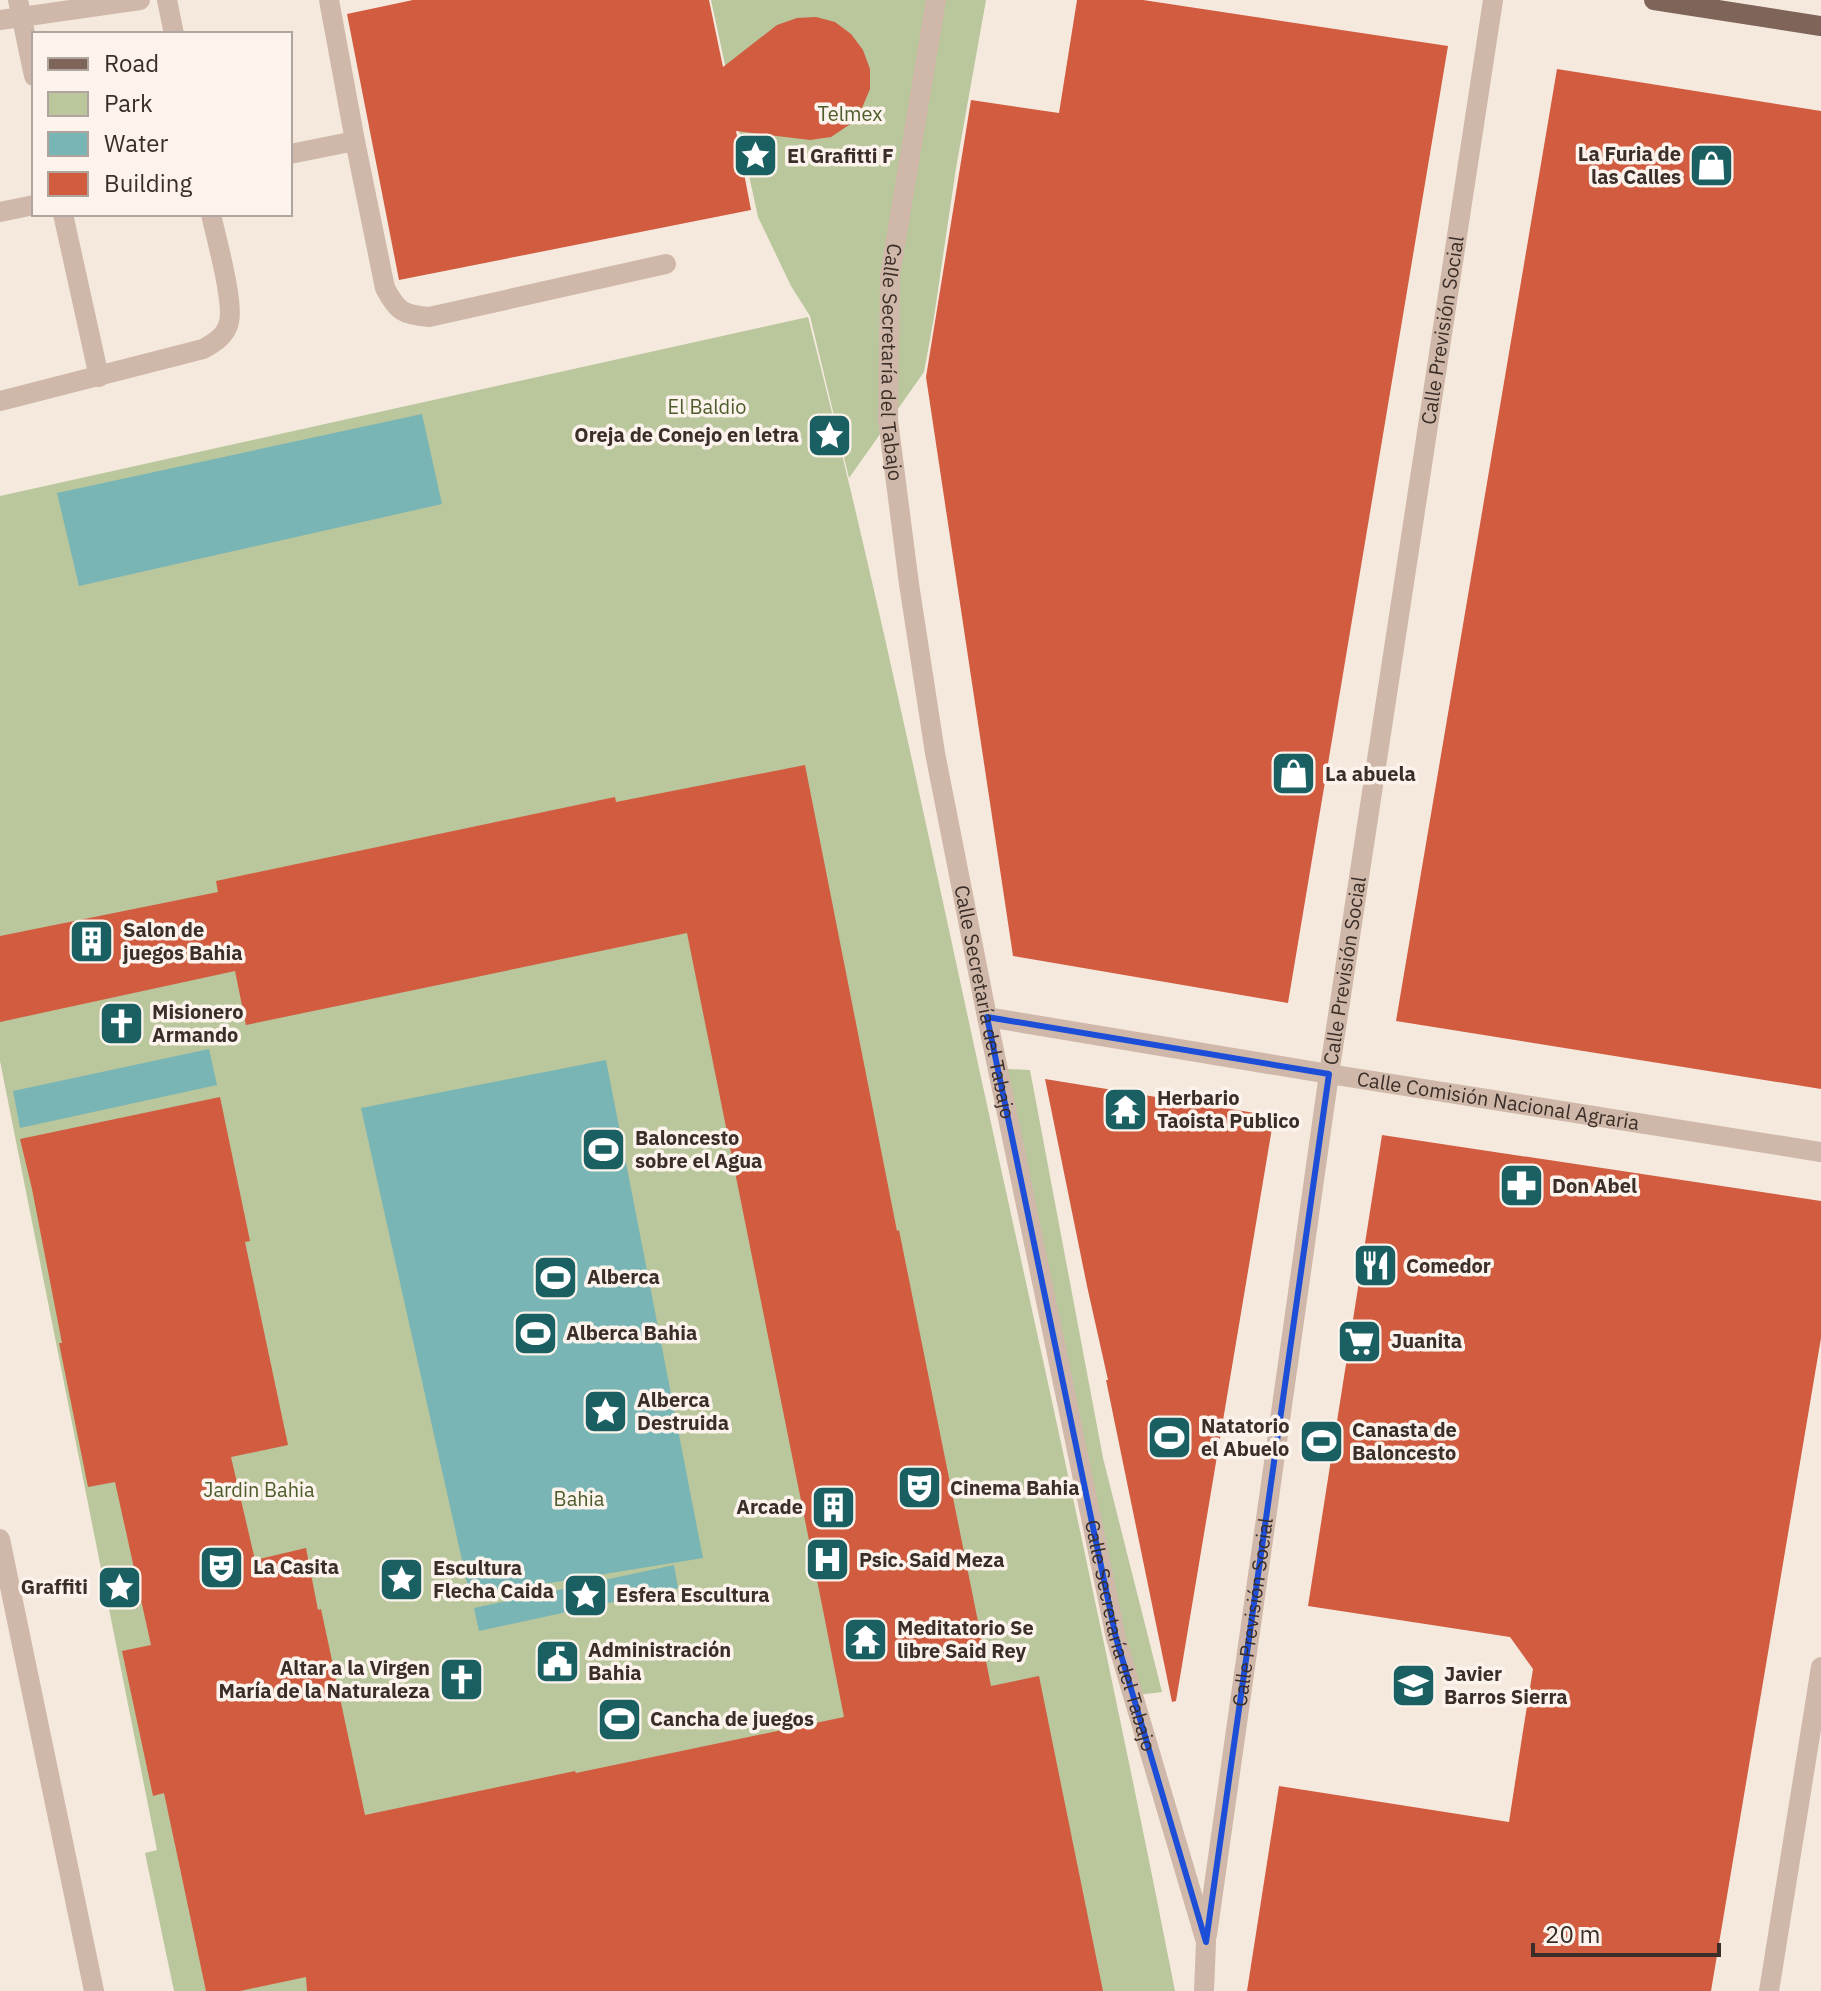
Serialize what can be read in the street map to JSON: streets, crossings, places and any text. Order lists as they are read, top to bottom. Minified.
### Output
{"streets":{"street":["Calle Previsión Social","Calle Secretaría del Tabajo","Calle Comisión Nacional Agraria"]},"crossings":[["Calle Previsión Social","Calle Secretaría del Tabajo"],["Calle Previsión Social","Calle Comisión Nacional Agraria"],["Calle Secretaría del Tabajo","Calle Comisión Nacional Agraria"]],"parks":["Telmex","El Baldio","Jardin Bahia","Bahia"],"places":{"place":["El Grafitti F","Oreja de Conejo en letra","Alberca Destruida","Escultura Flecha Caida","Graffiti","Esfera Escultura"],"shop":["La Furia de las Calles","La abuela"],"building":["Salon de juegos Bahia","Arcade"],"church":["Misionero Armando","Altar a la Virgen María de la Naturaleza"],"temple":["Herbario Taoista Publico","Meditatorio Se libre Said Rey"],"sports":["Baloncesto sobre el Agua","Alberca","Alberca Bahia","Natatorio el Abuelo","Canasta de Baloncesto","Cancha de juegos"],"pharmacy":["Don Abel"],"restaurant":["Comedor"],"supermarket":["Juanita"],"theatre":["Cinema Bahia","La Casita"],"hospital":["Psic. Said Meza"],"public building":["Administración Bahia"],"school or university":["Javier Barros Sierra"]},"legend":["Road","Park","Water","Building"],"scale_bar":"20 m"}
